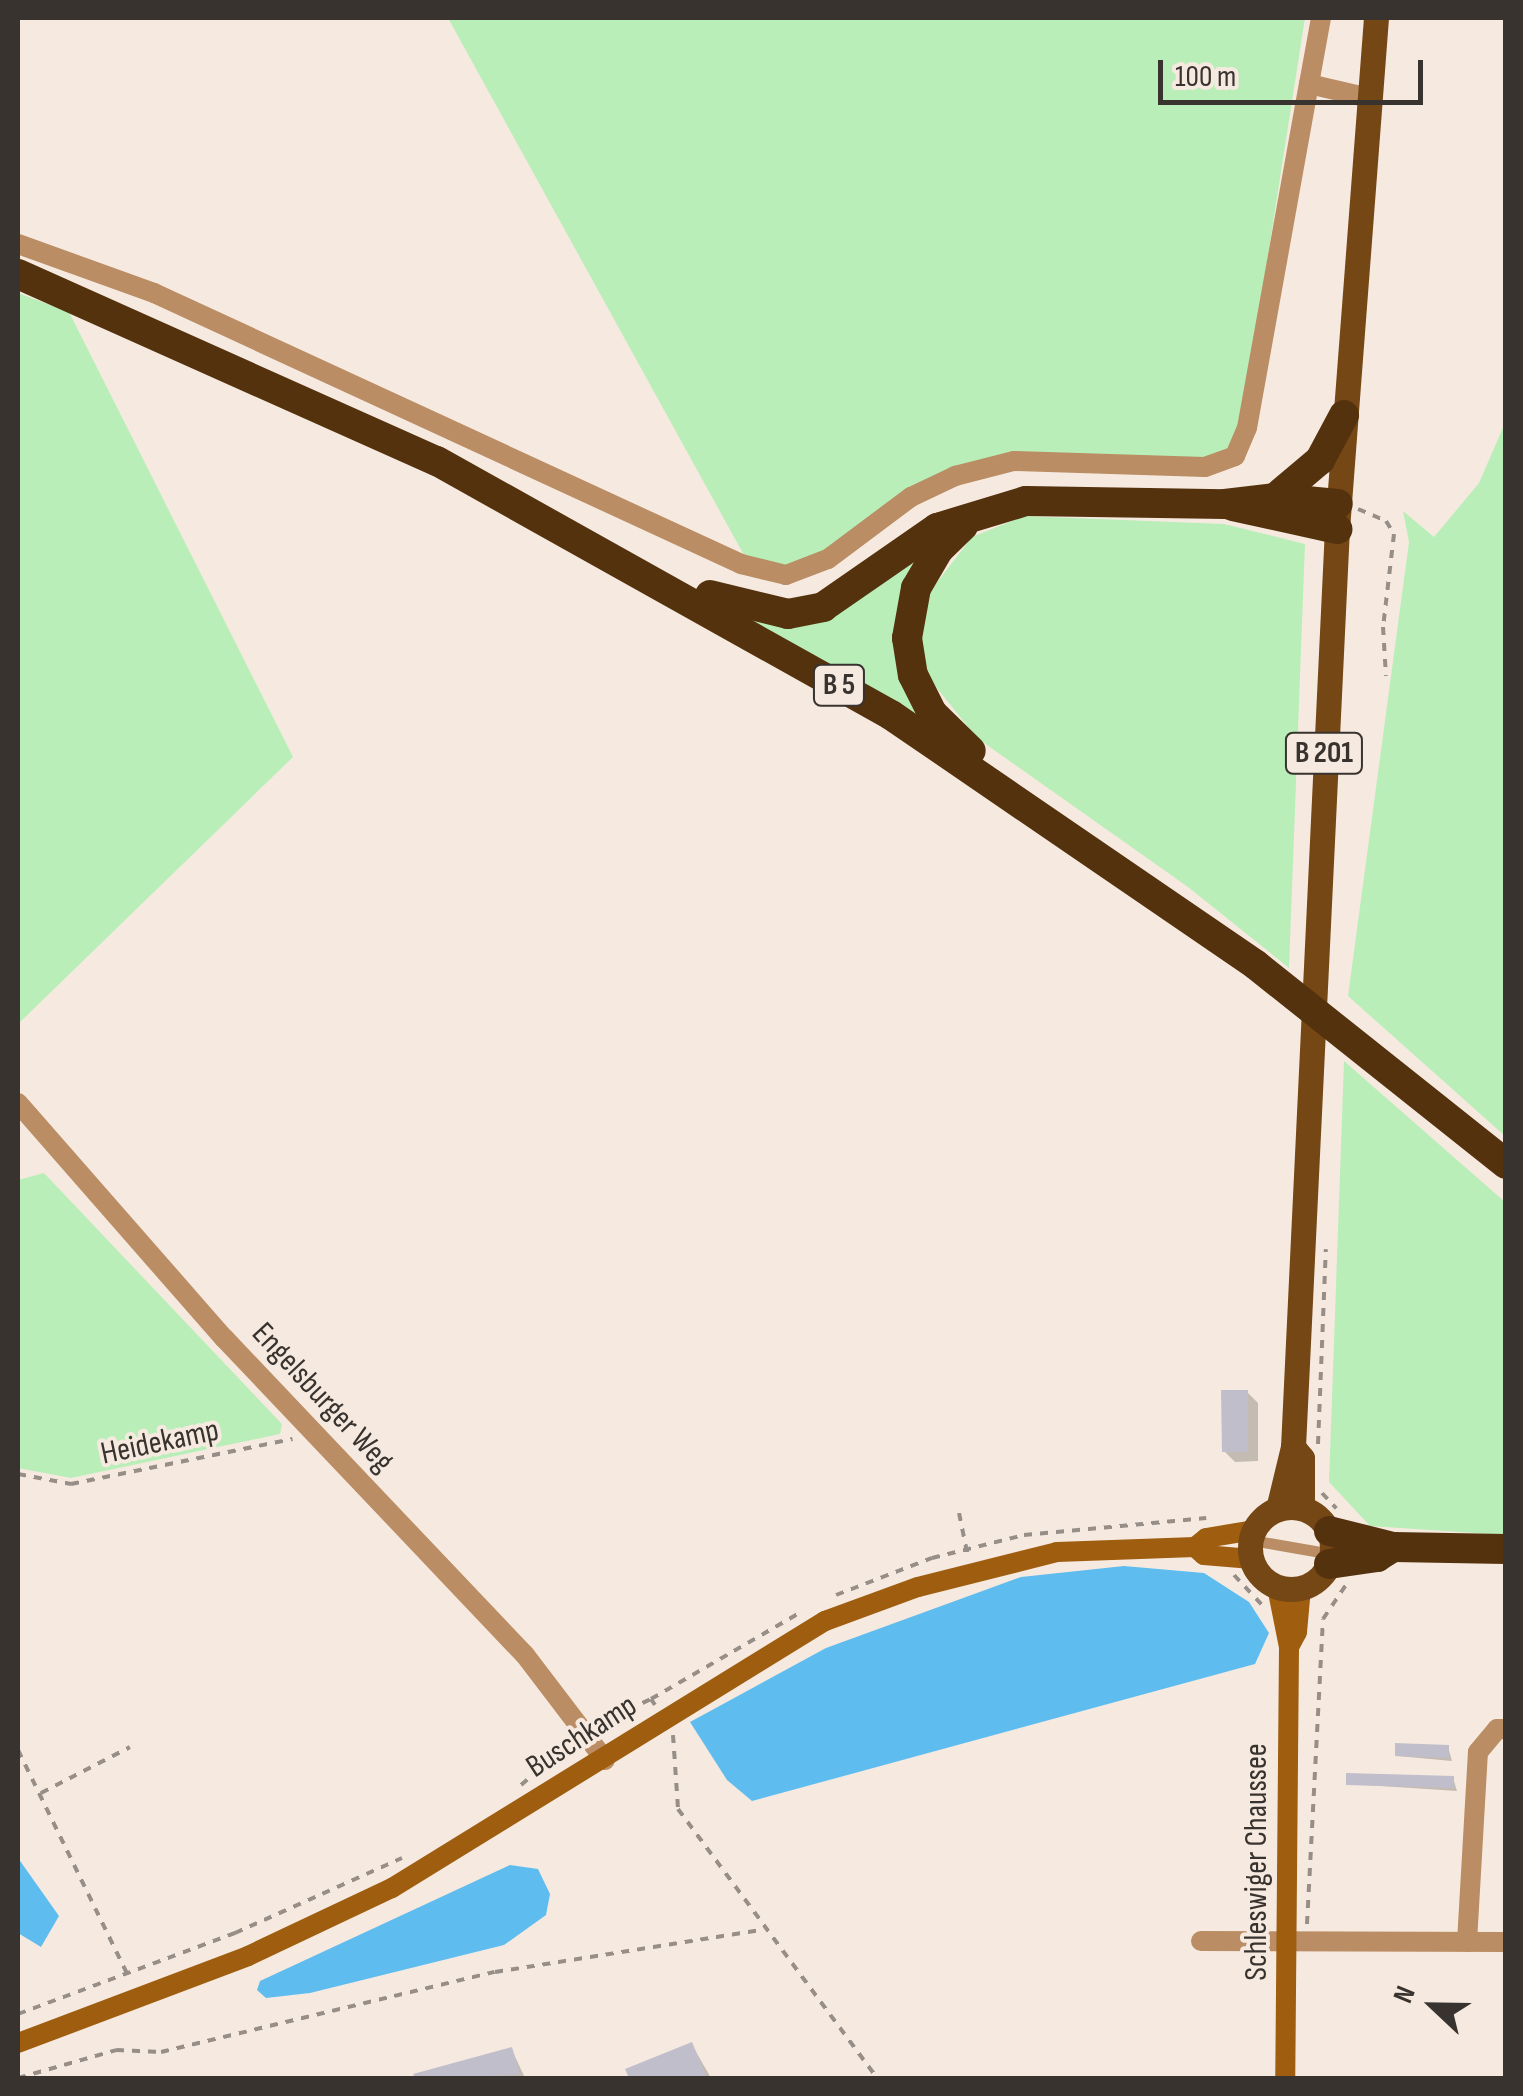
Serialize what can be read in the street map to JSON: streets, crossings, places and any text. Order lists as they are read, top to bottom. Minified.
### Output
{"streets":{"highway":["B 5"],"main road":["B 201"],"street":["Engelsburger Weg","Buschkamp","Schleswiger Chaussee"],"path":["Heidekamp"]},"crossings":[["Engelsburger Weg","Heidekamp"],["Engelsburger Weg","Buschkamp"]],"scale_bar":"100 m","north":"left"}
